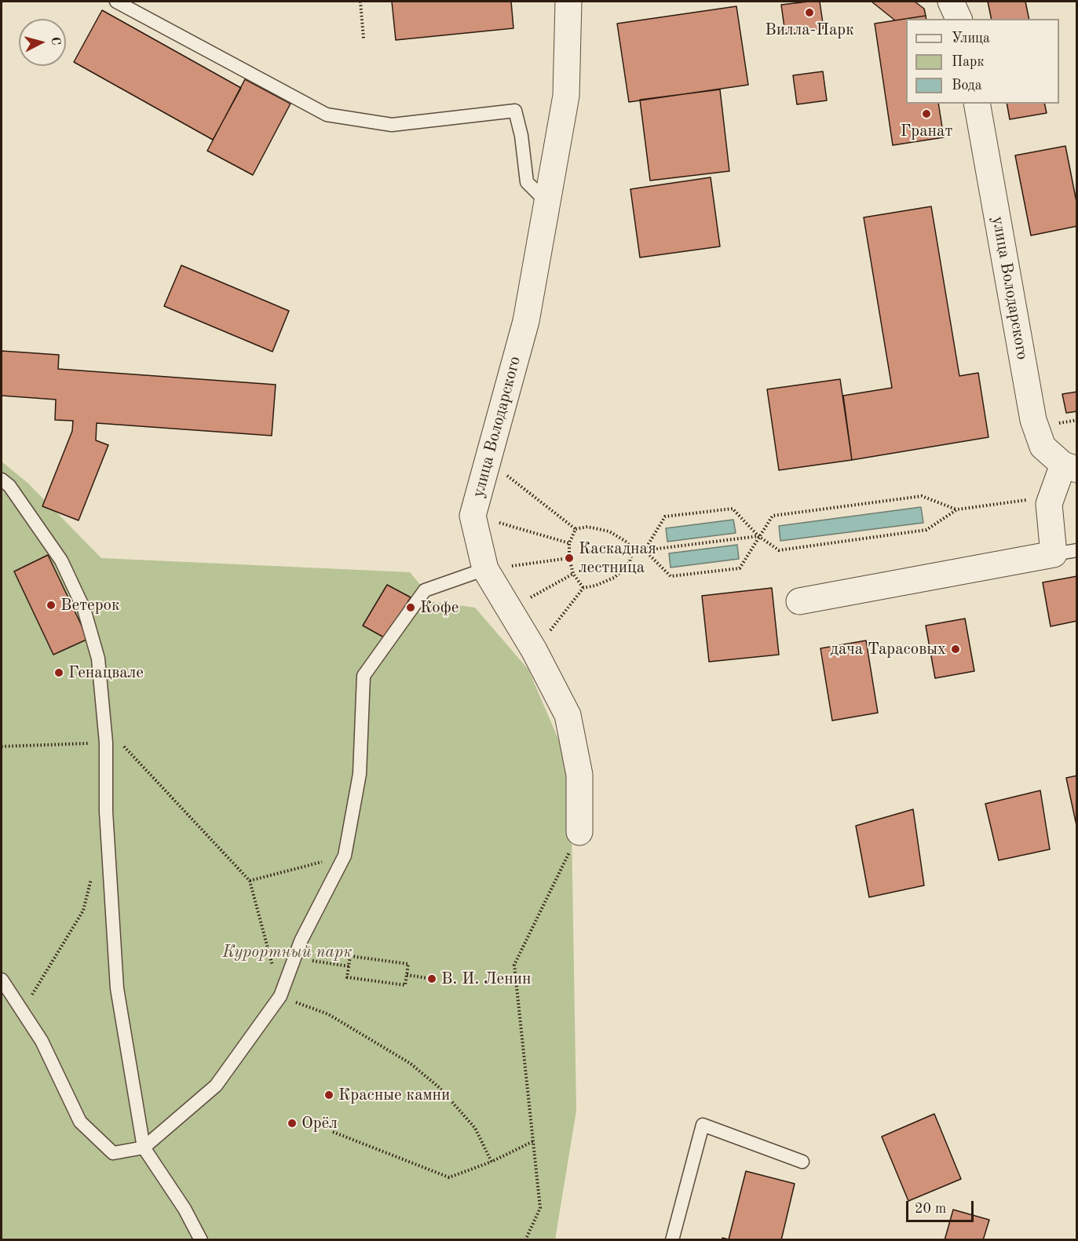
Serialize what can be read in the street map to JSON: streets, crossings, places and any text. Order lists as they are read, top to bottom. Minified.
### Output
{"streets":{"street":["улица Володарского"]},"parks":["Курортный парк"],"places":["Вилла-Парк","Гранат","Каскадная лестница","Ветерок","Кофе","дача Тарасовых","Генацвале","В. И. Ленин","Красные камни","Орёл"],"legend":["Улица","Парк","Вода"],"scale_bar":"20 m","north":"right"}
